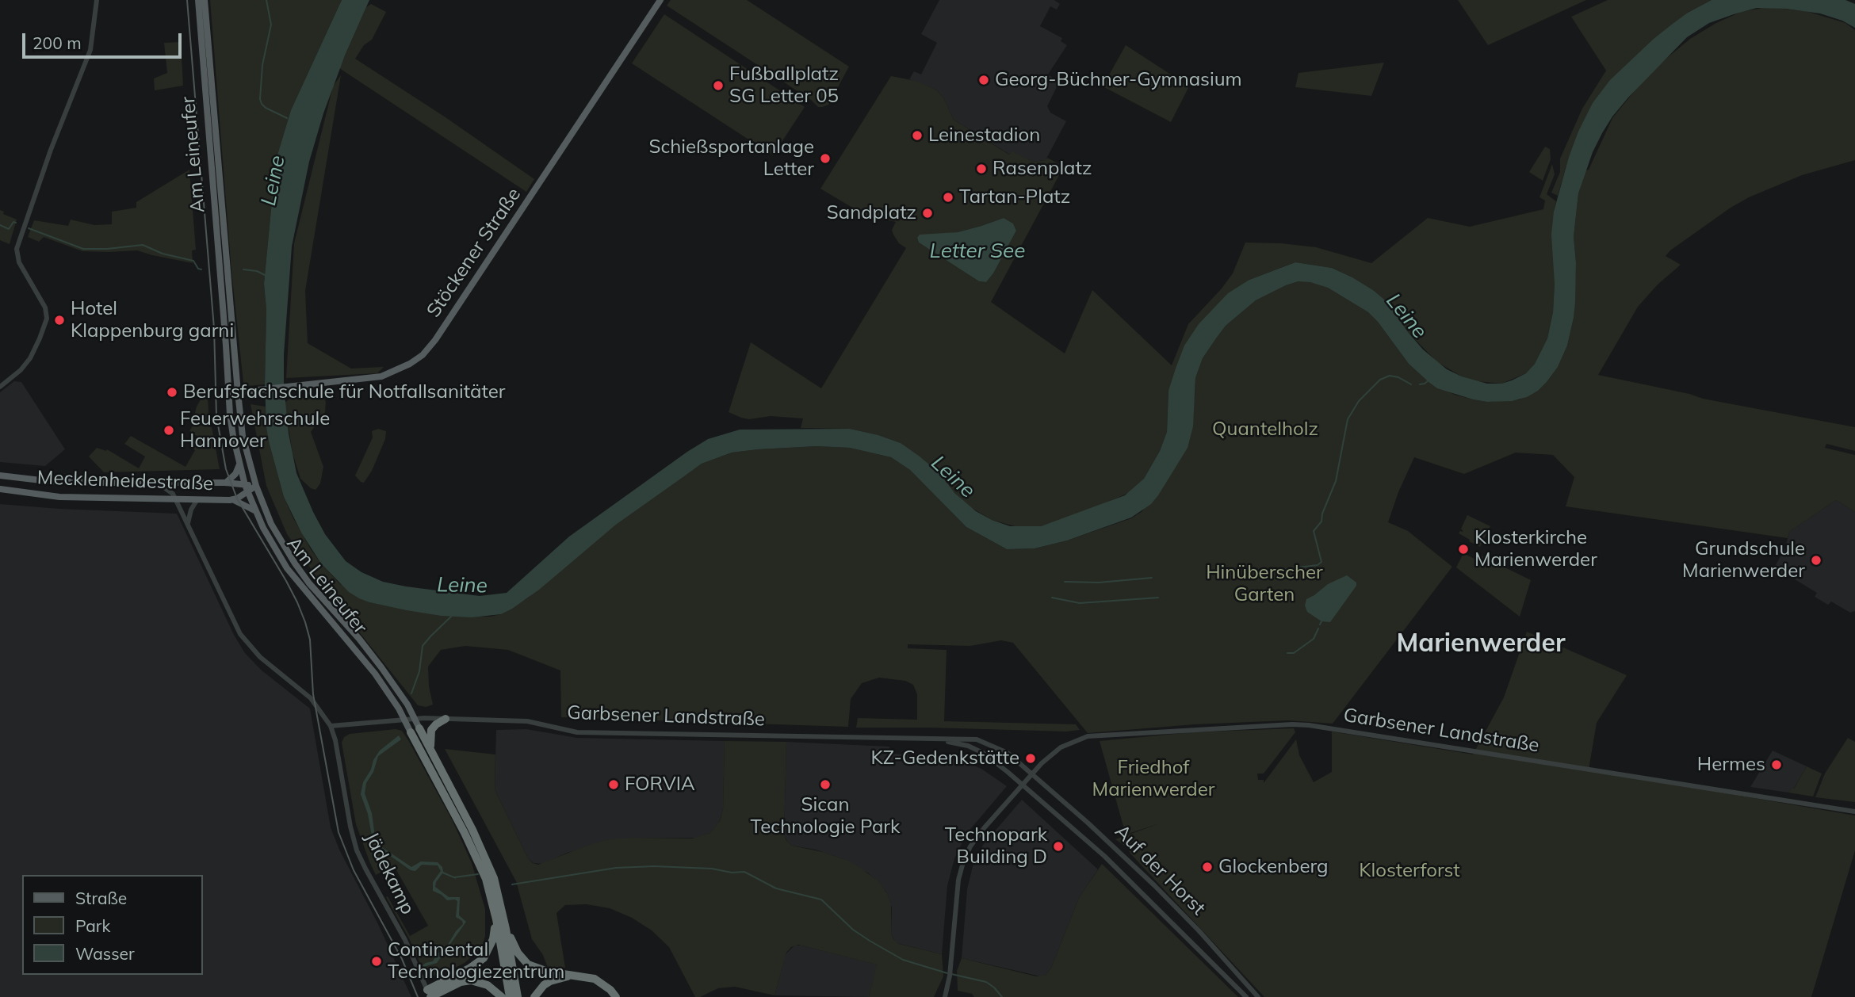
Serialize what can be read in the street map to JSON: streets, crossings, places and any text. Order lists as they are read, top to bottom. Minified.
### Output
{"streets":{"highway":["Am Leineufer"],"main road":["Stöckener Straße","Mecklenheidestraße"],"street":["Garbsener Landstraße","Auf der Horst","Jädekamp"]},"crossings":[["Am Leineufer","Stöckener Straße"],["Am Leineufer","Mecklenheidestraße"],["Am Leineufer","Garbsener Landstraße"],["Mecklenheidestraße","Jädekamp"],["Garbsener Landstraße","Auf der Horst"]],"districts":["Marienwerder"],"water":["Leine","Letter See"],"parks":["Quantelholz","Hinüberscher Garten","Friedhof Marienwerder","Klosterforst"],"places":["Georg-Büchner-Gymnasium","Fußballplatz SG Letter 05","Leinestadion","Schießsportanlage Letter","Rasenplatz","Tartan-Platz","Sandplatz","Hotel Klappenburg garni","Berufsfachschule für Notfallsanitäter","Feuerwehrschule Hannover","Klosterkirche Marienwerder","Grundschule Marienwerder","KZ-Gedenkstätte","Hermes","FORVIA","Sican Technologie Park","Technopark Building D","Glockenberg","Continental Technologiezentrum"],"legend":["Straße","Park","Wasser"],"scale_bar":"200 m"}
